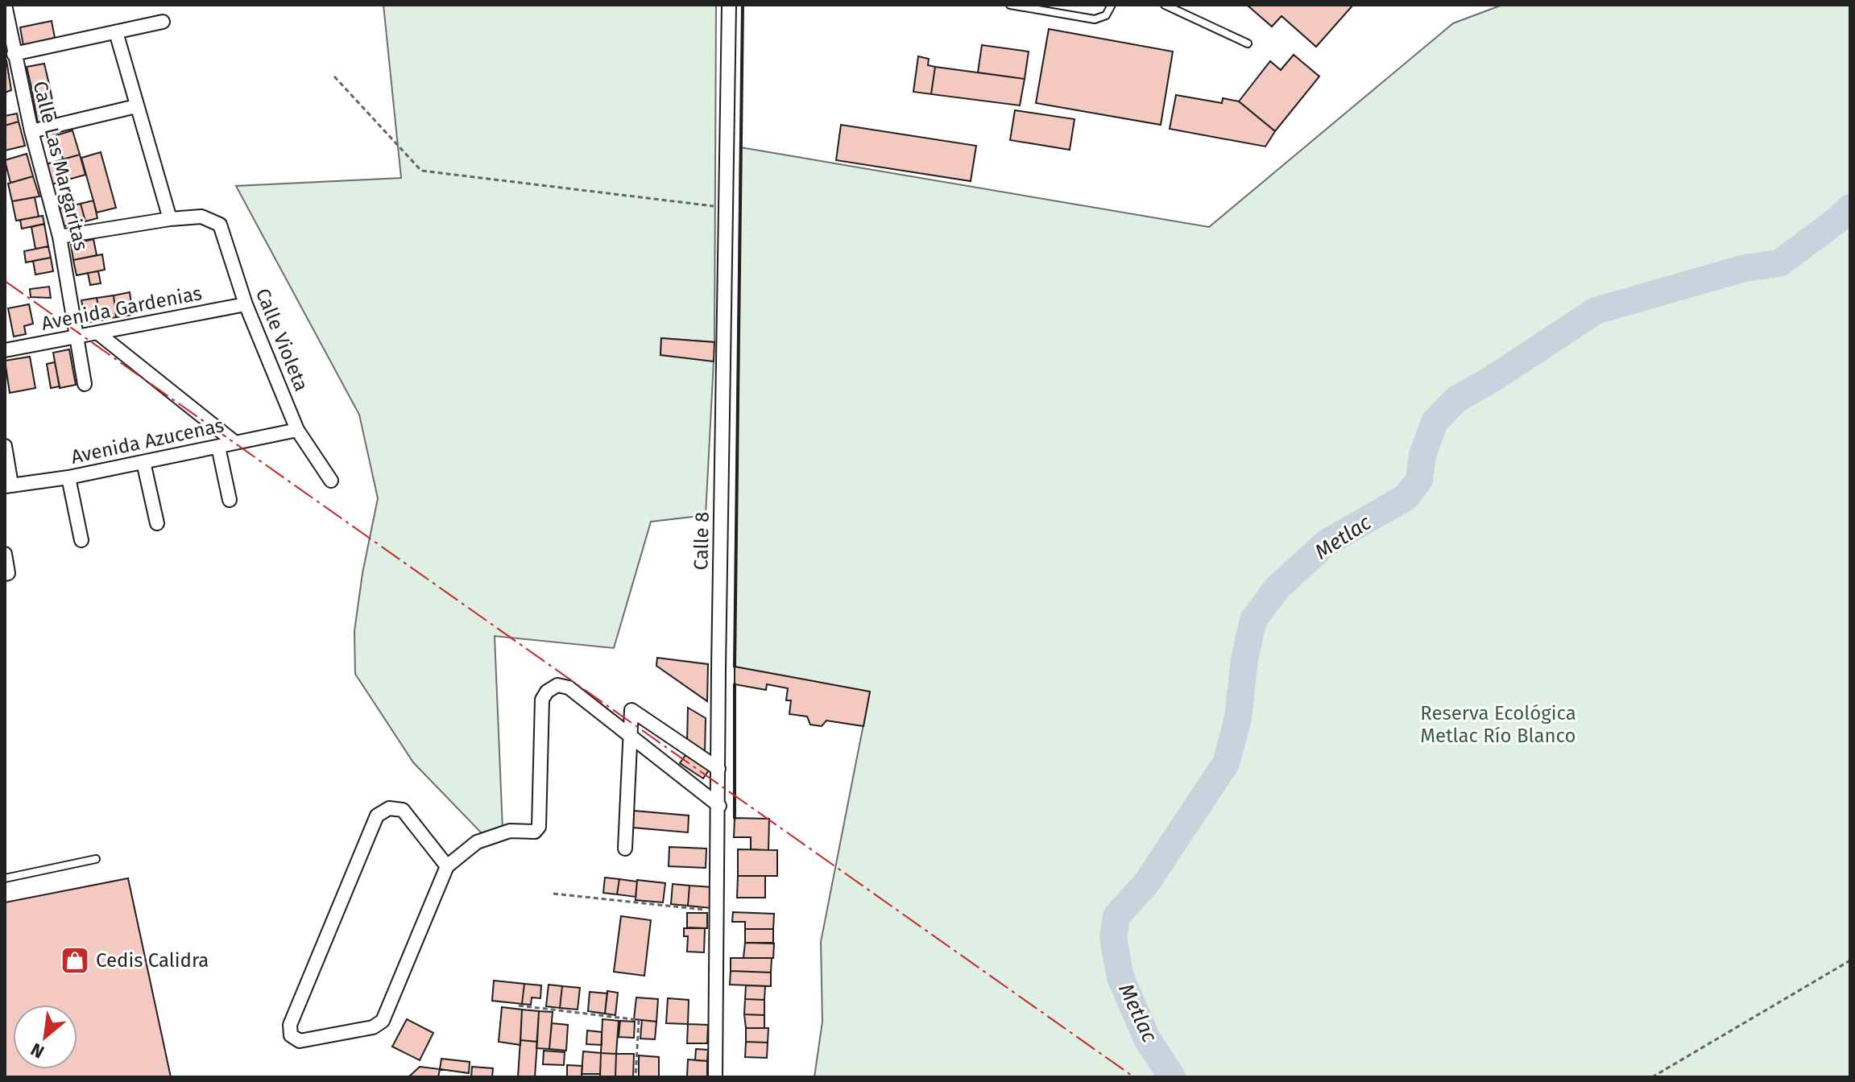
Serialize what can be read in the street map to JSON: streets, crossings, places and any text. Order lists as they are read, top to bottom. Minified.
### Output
{"streets":{"street":["Calle Las Margaritas","Avenida Gardenias","Calle Violeta","Avenida Azucenas","Calle 8"]},"crossings":[["Calle Las Margaritas","Avenida Gardenias"],["Avenida Gardenias","Calle Violeta"],["Calle Violeta","Avenida Azucenas"]],"water":["Metlac"],"parks":["Reserva Ecológica Metlac Río Blanco"],"places":{"shop":["Cedis Calidra"]},"north":"bottom left"}
